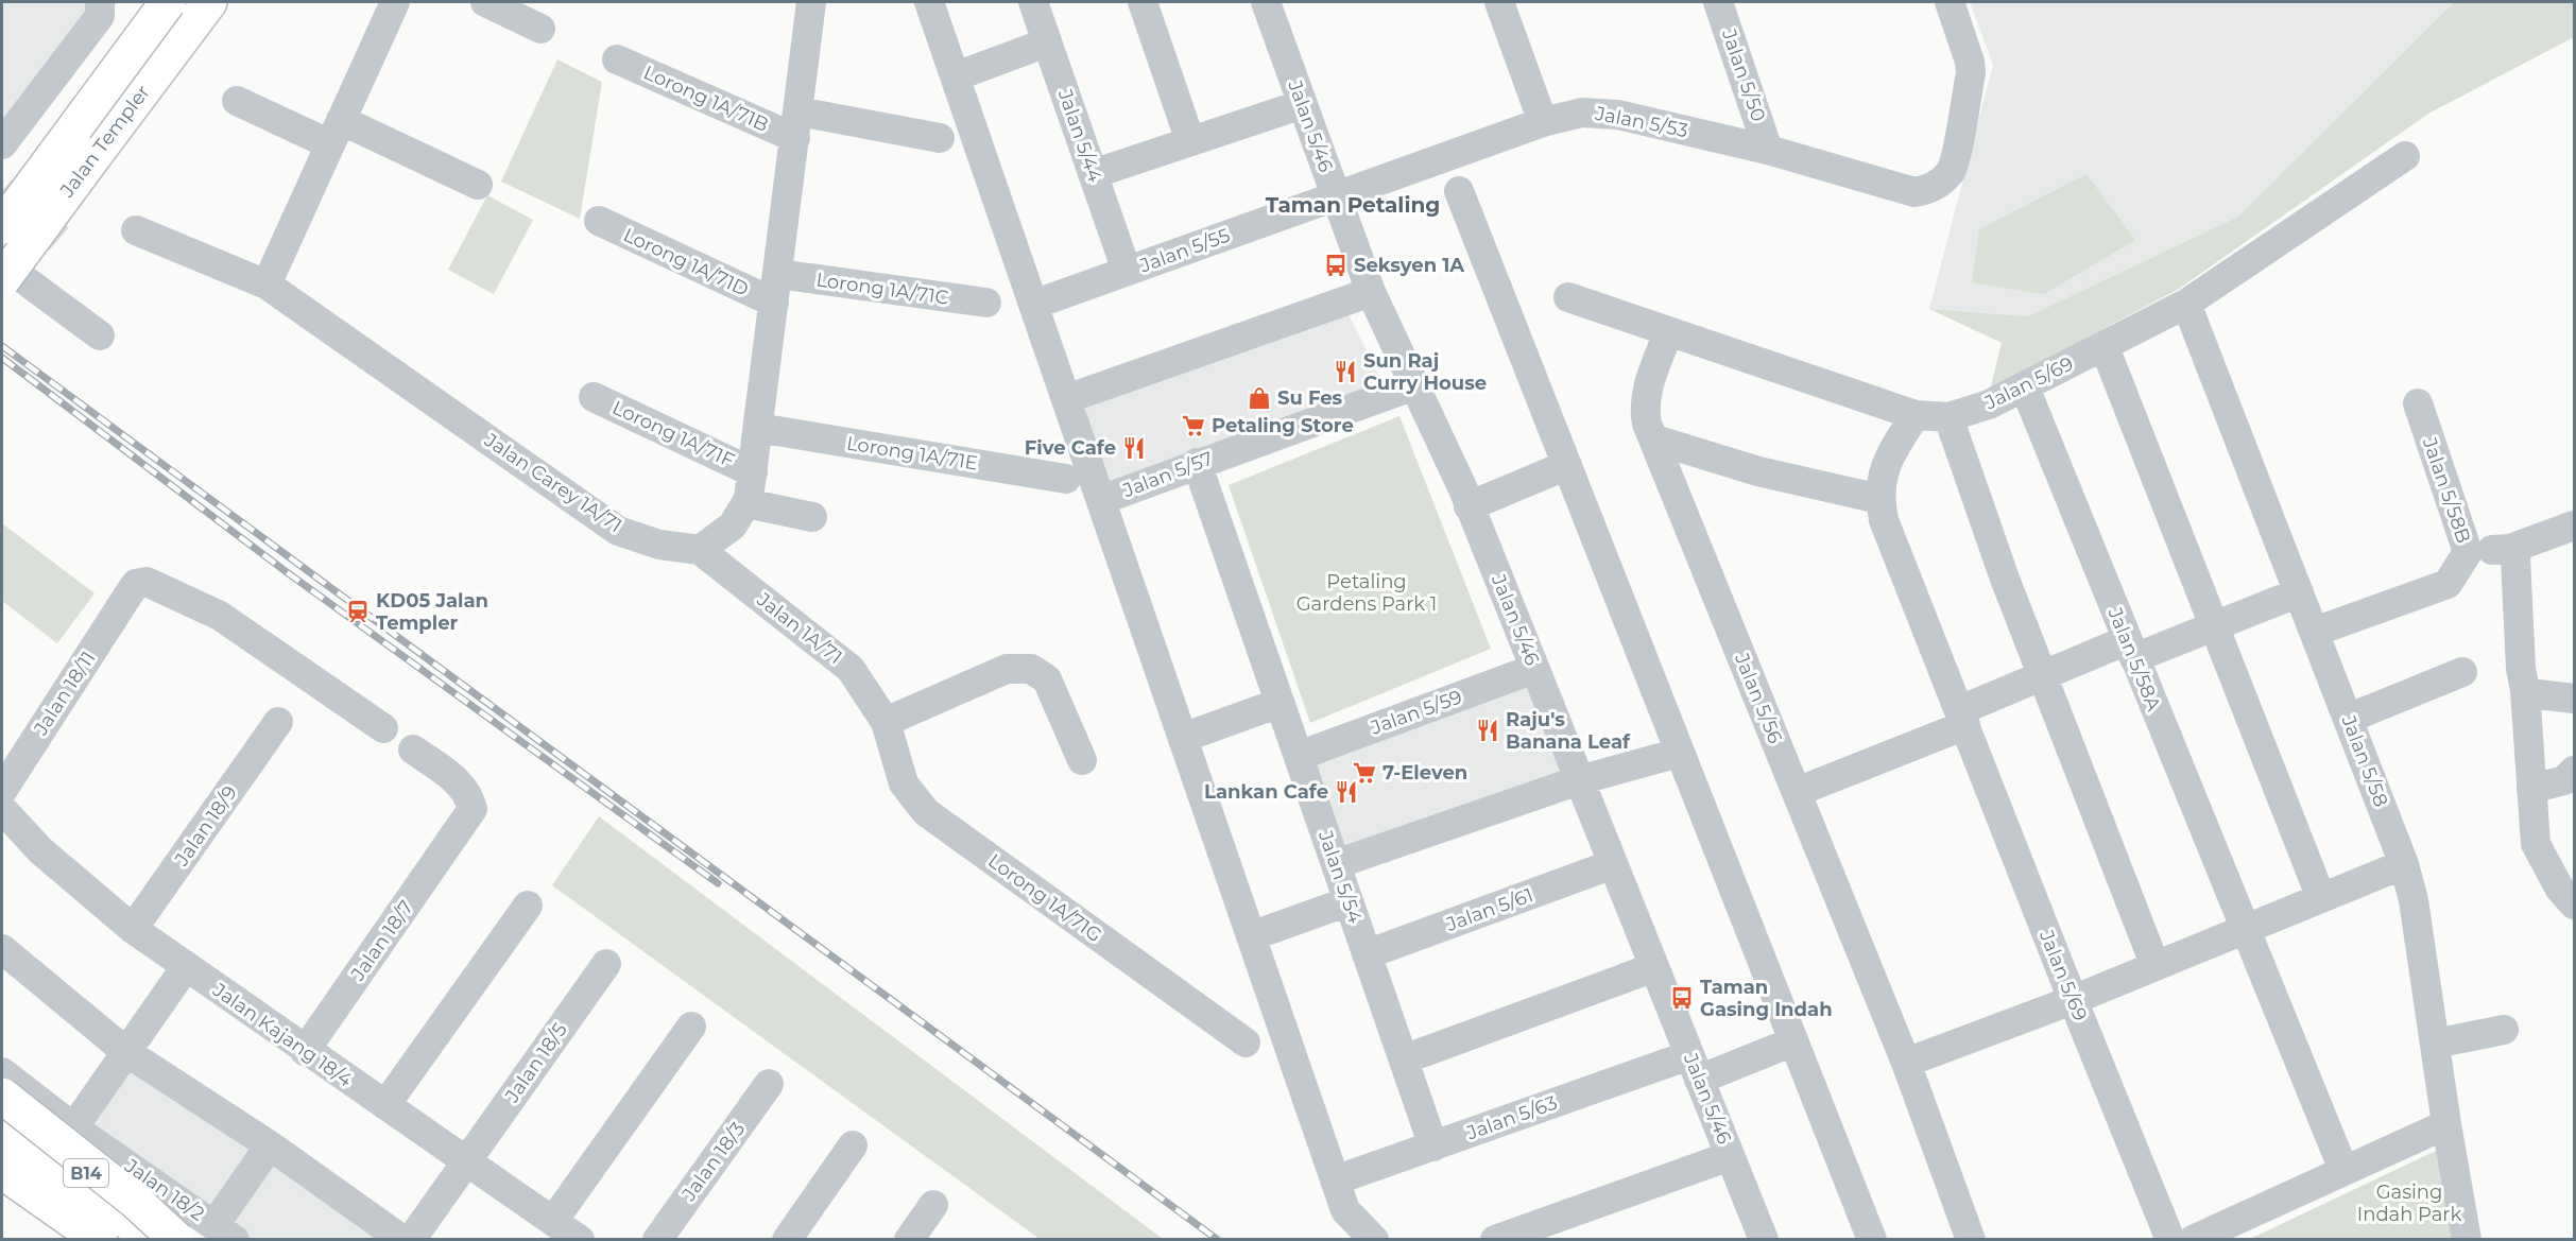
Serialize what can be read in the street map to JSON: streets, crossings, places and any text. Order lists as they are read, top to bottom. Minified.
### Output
{"streets":{"main road":["Jalan Templer","B14"],"street":["Jalan 5/50","Lorong 1A/71B","Jalan 5/53","Jalan 5/46","Jalan 5/44","Jalan 5/55","Lorong 1A/71D","Lorong 1A/71C","Jalan 5/69","Lorong 1A/71F","Lorong 1A/71E","Jalan 5/57","Jalan Carey 1A/71","Jalan 5/58B","Jalan 1A/71","Jalan 5/58A","Jalan 18/11","Jalan 5/56","Jalan 5/59","Jalan 5/58","Jalan 18/9","Jalan 5/54","Lorong 1A/71G","Jalan 5/61","Jalan 18/7","Jalan Kajang 18/4","Jalan 18/5","Jalan 5/63","Jalan 18/3","Jalan 18/2"]},"crossings":[["Jalan 5/50","Jalan 5/53"],["Jalan 5/53","Jalan 5/46"],["Jalan 5/53","Jalan 5/55"],["Jalan 5/46","Jalan 5/55"],["Jalan 5/46","Jalan 5/57"],["Jalan 5/46","Jalan 5/59"],["Jalan 5/46","Jalan 5/61"],["Jalan 5/46","Jalan 5/63"],["Jalan 5/44","Jalan 5/55"],["Lorong 1A/71D","Lorong 1A/71C"],["Jalan 5/69","Jalan 5/58A"],["Jalan 5/69","Jalan 5/58"],["Jalan 5/57","Jalan 5/54"],["Jalan Carey 1A/71","Jalan 1A/71"],["Jalan 5/58B","Jalan 5/58"],["Jalan 1A/71","Lorong 1A/71G"],["Jalan 5/59","Jalan 5/54"],["Jalan 18/9","Jalan Kajang 18/4"],["Jalan 5/54","Jalan 5/61"],["Jalan 5/54","Jalan 5/63"],["Jalan 18/7","Jalan Kajang 18/4"],["Jalan Kajang 18/4","Jalan 18/5"],["B14","Jalan 18/2"]],"districts":["Taman Petaling"],"parks":["Petaling Gardens Park 1","Gasing Indah Park"],"places":{"bus stop":["Seksyen 1A","Taman Gasing Indah"],"restaurant":["Sun Raj Curry House","Five Cafe","Raju's Banana Leaf","Lankan Cafe"],"shop":["Su Fes"],"supermarket":["Petaling Store","7-Eleven"],"station":["KD05 Jalan Templer"]}}
